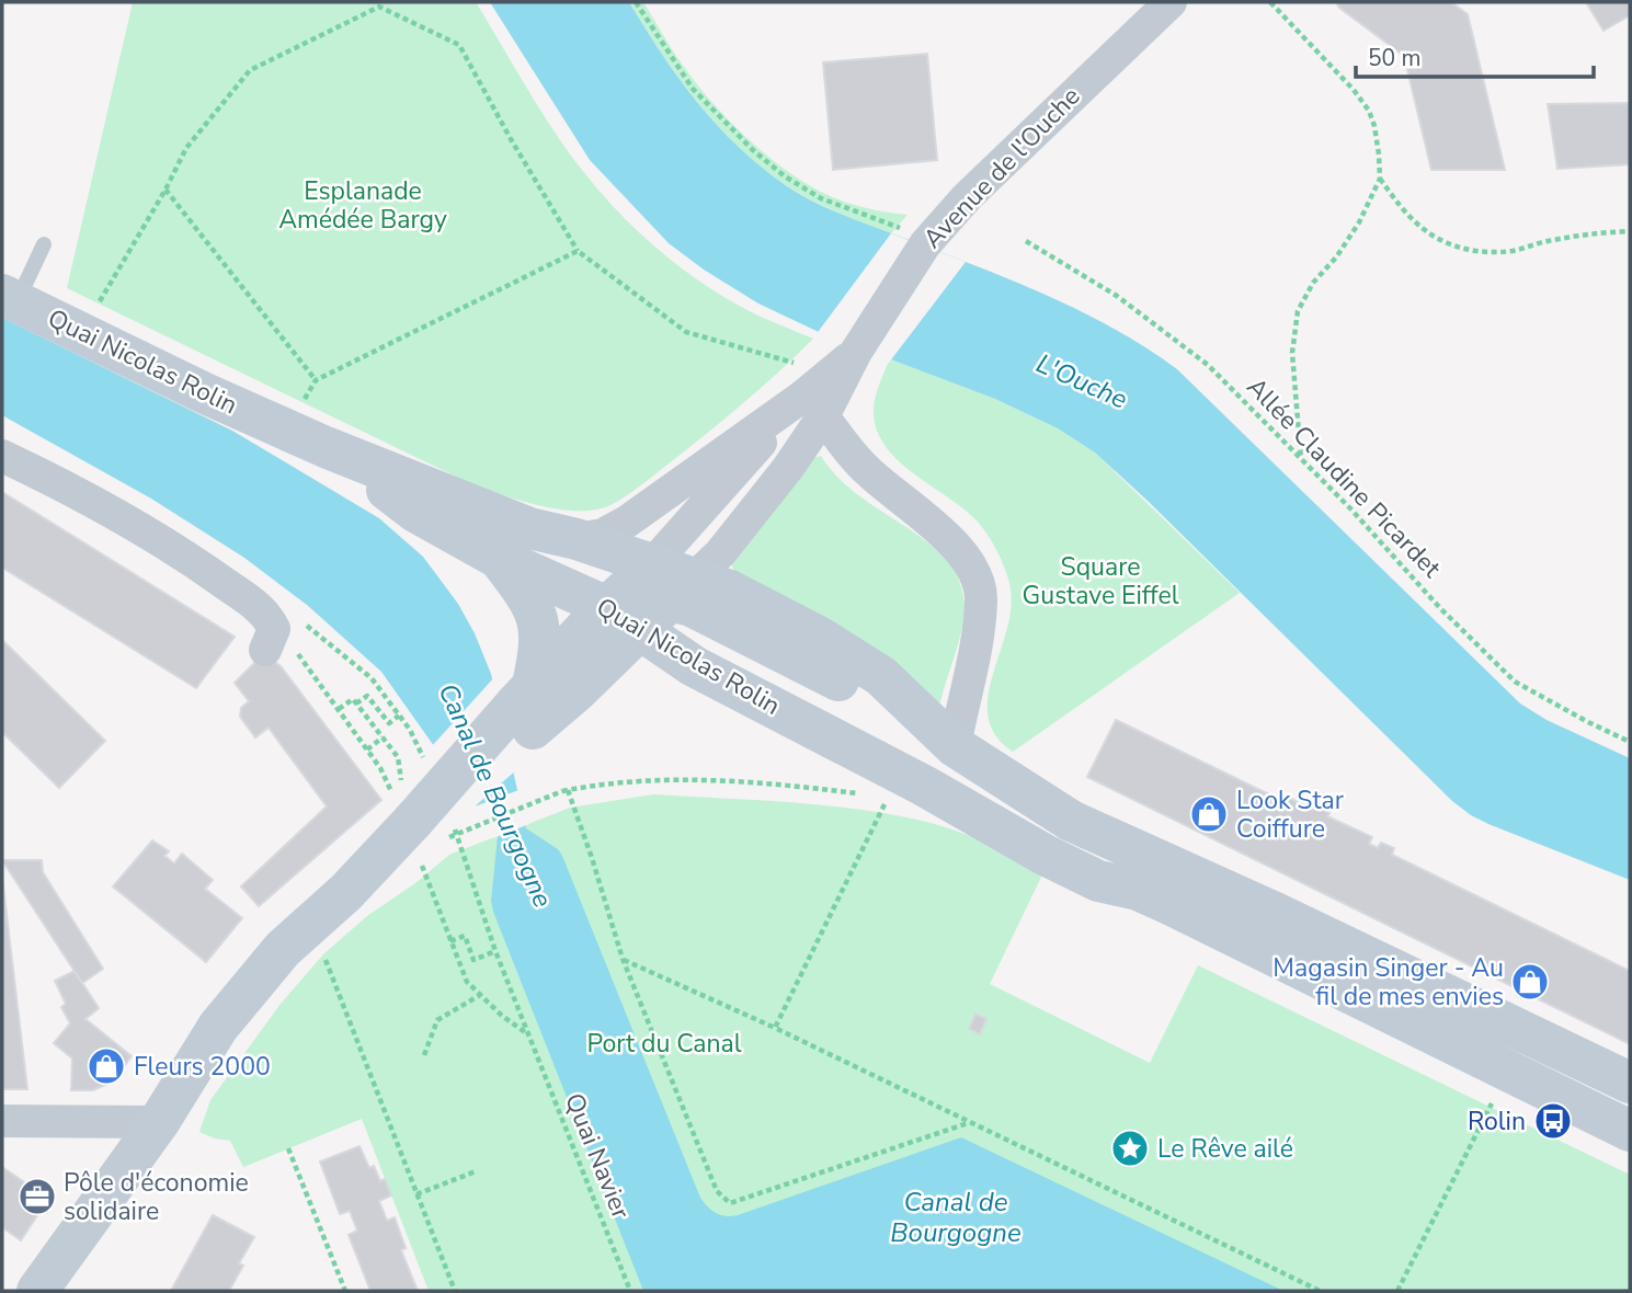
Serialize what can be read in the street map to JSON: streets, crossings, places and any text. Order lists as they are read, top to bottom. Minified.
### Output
{"streets":{"main road":["Quai Nicolas Rolin"],"street":["Avenue de l'Ouche"],"path":["Allée Claudine Picardet","Quai Navier"]},"crossings":[["Avenue de l'Ouche","Quai Nicolas Rolin"]],"water":["L'Ouche","Canal de Bourgogne"],"parks":["Esplanade Amédée Bargy","Square Gustave Eiffel","Port du Canal"],"places":{"shop":["Look Star Coiffure","Magasin Singer - Au fil de mes envies","Fleurs 2000"],"bus stop":["Rolin"],"place":["Le Rêve ailé"],"office":["Pôle d'économie solidaire"]},"scale_bar":"50 m"}
